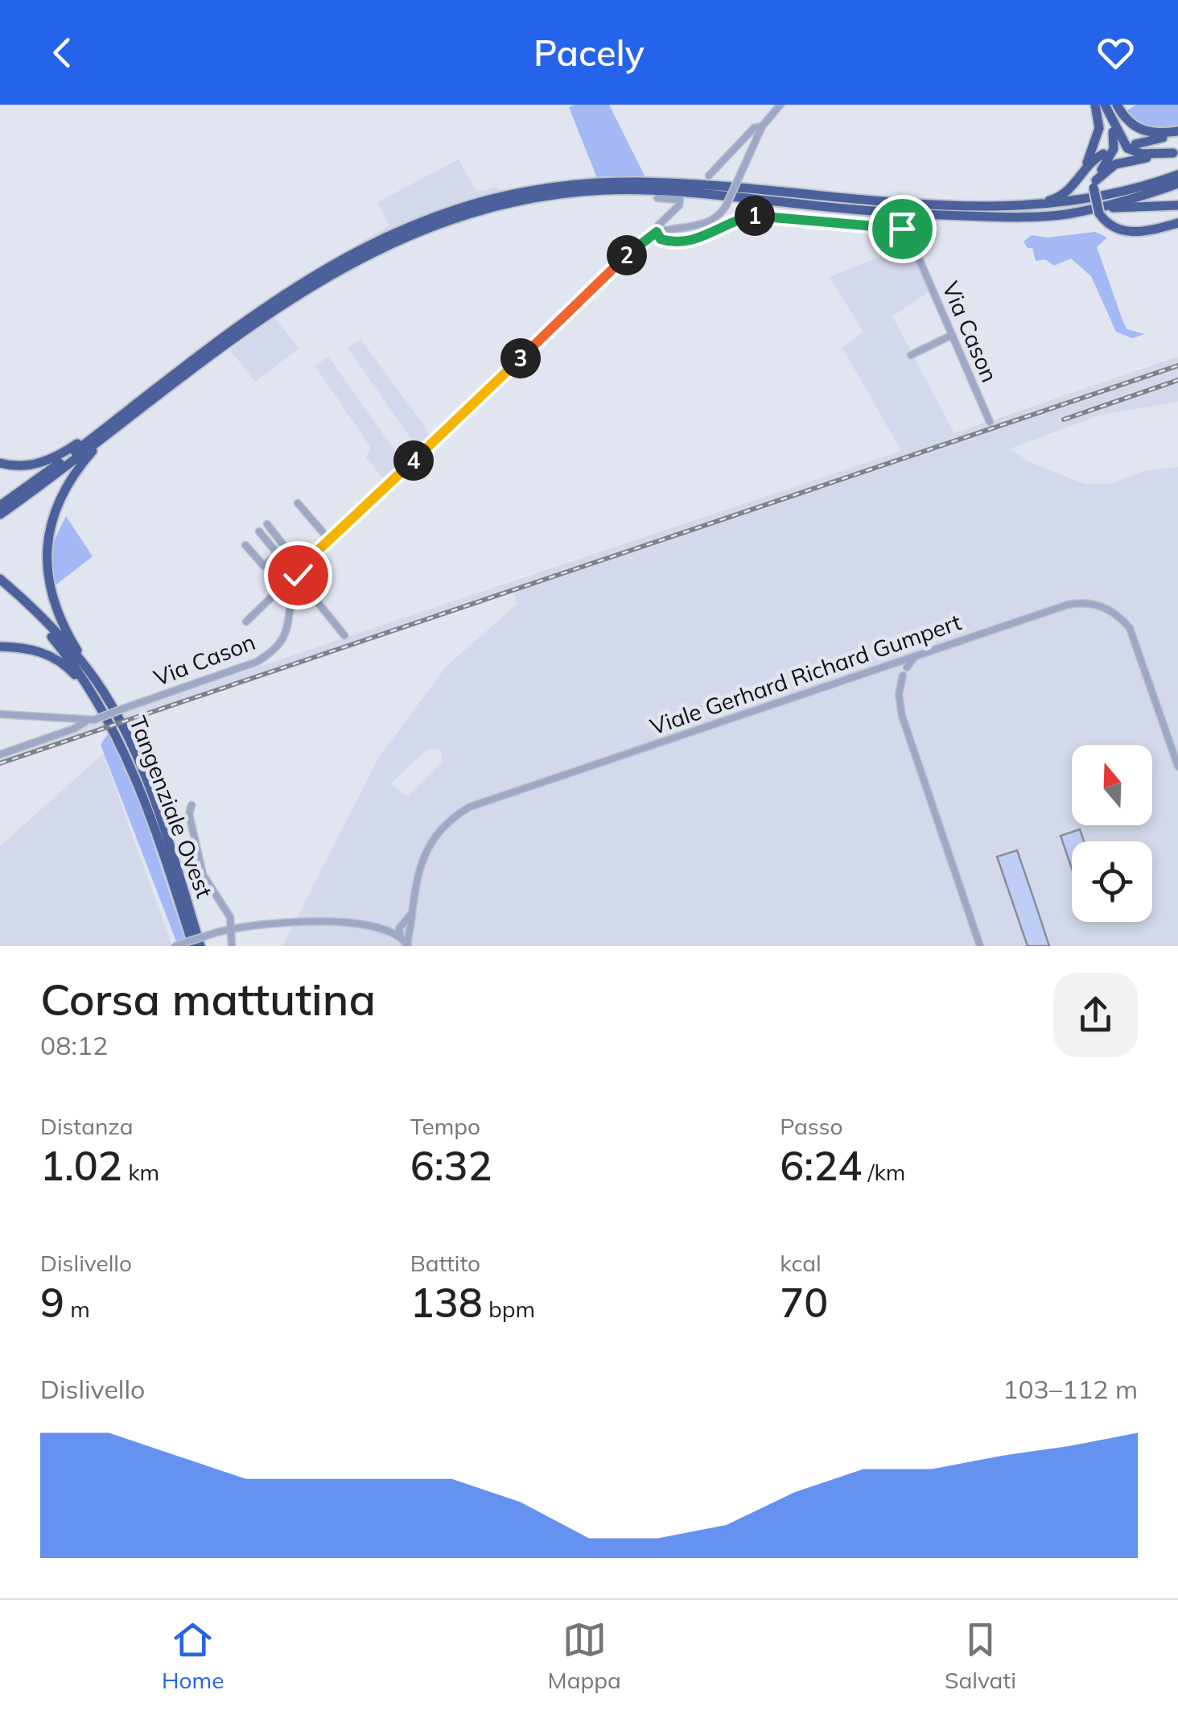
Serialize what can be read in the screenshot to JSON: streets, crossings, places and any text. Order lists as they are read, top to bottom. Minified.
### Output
{"streets":{"highway":["Tangenziale Ovest"],"street":["Via Cason","Viale Gerhard Richard Gumpert"]},"north":"top","page":{"header":"Pacely","pins":["1","2","3","4"],"heading":["Corsa mattutina","08:12"],"stats":[["Distanza","1.02 km"],["Tempo","6:32"],["Passo","6:24 /km"],["Dislivello","9 m"],["Battito","138 bpm"],["kcal","70"]],"chart":["Dislivello","103–112 m"],"tabs":["Home","Mappa","Salvati"]}}
